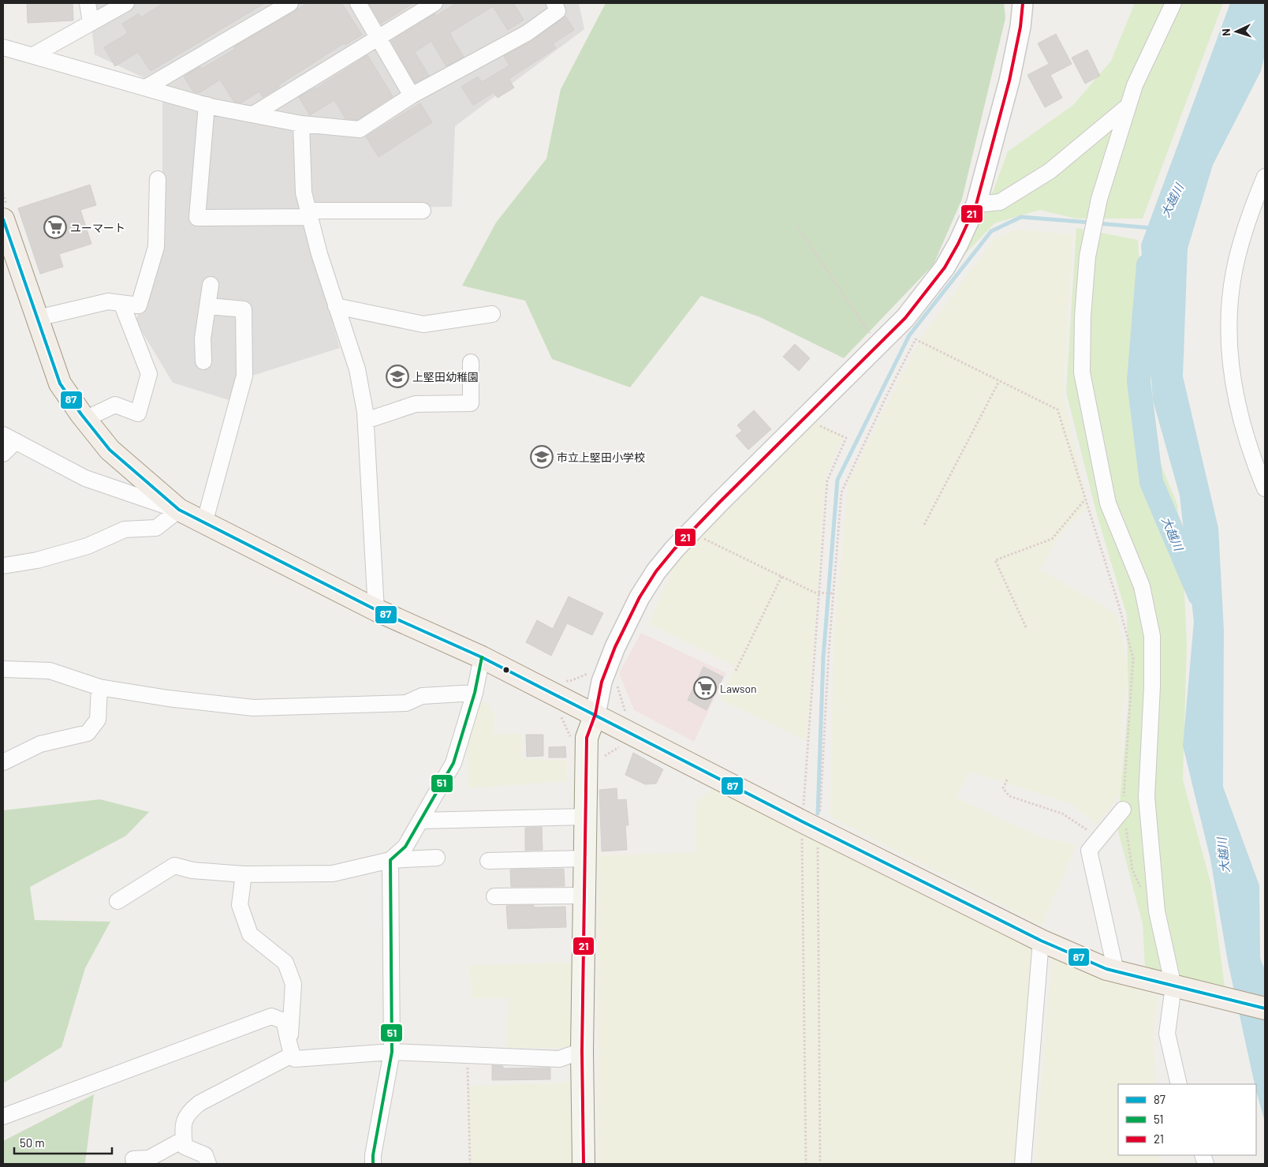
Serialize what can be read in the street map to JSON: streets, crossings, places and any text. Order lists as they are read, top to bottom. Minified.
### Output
{"water":["大越川"],"places":{"supermarket":["ユーマート","Lawson"],"school or university":["上堅田幼稚園","市立上堅田小学校"]},"lines":["transit line 21","transit line 87","transit line 51"],"legend":["87","51","21"],"scale_bar":"50 m","north":"left"}
